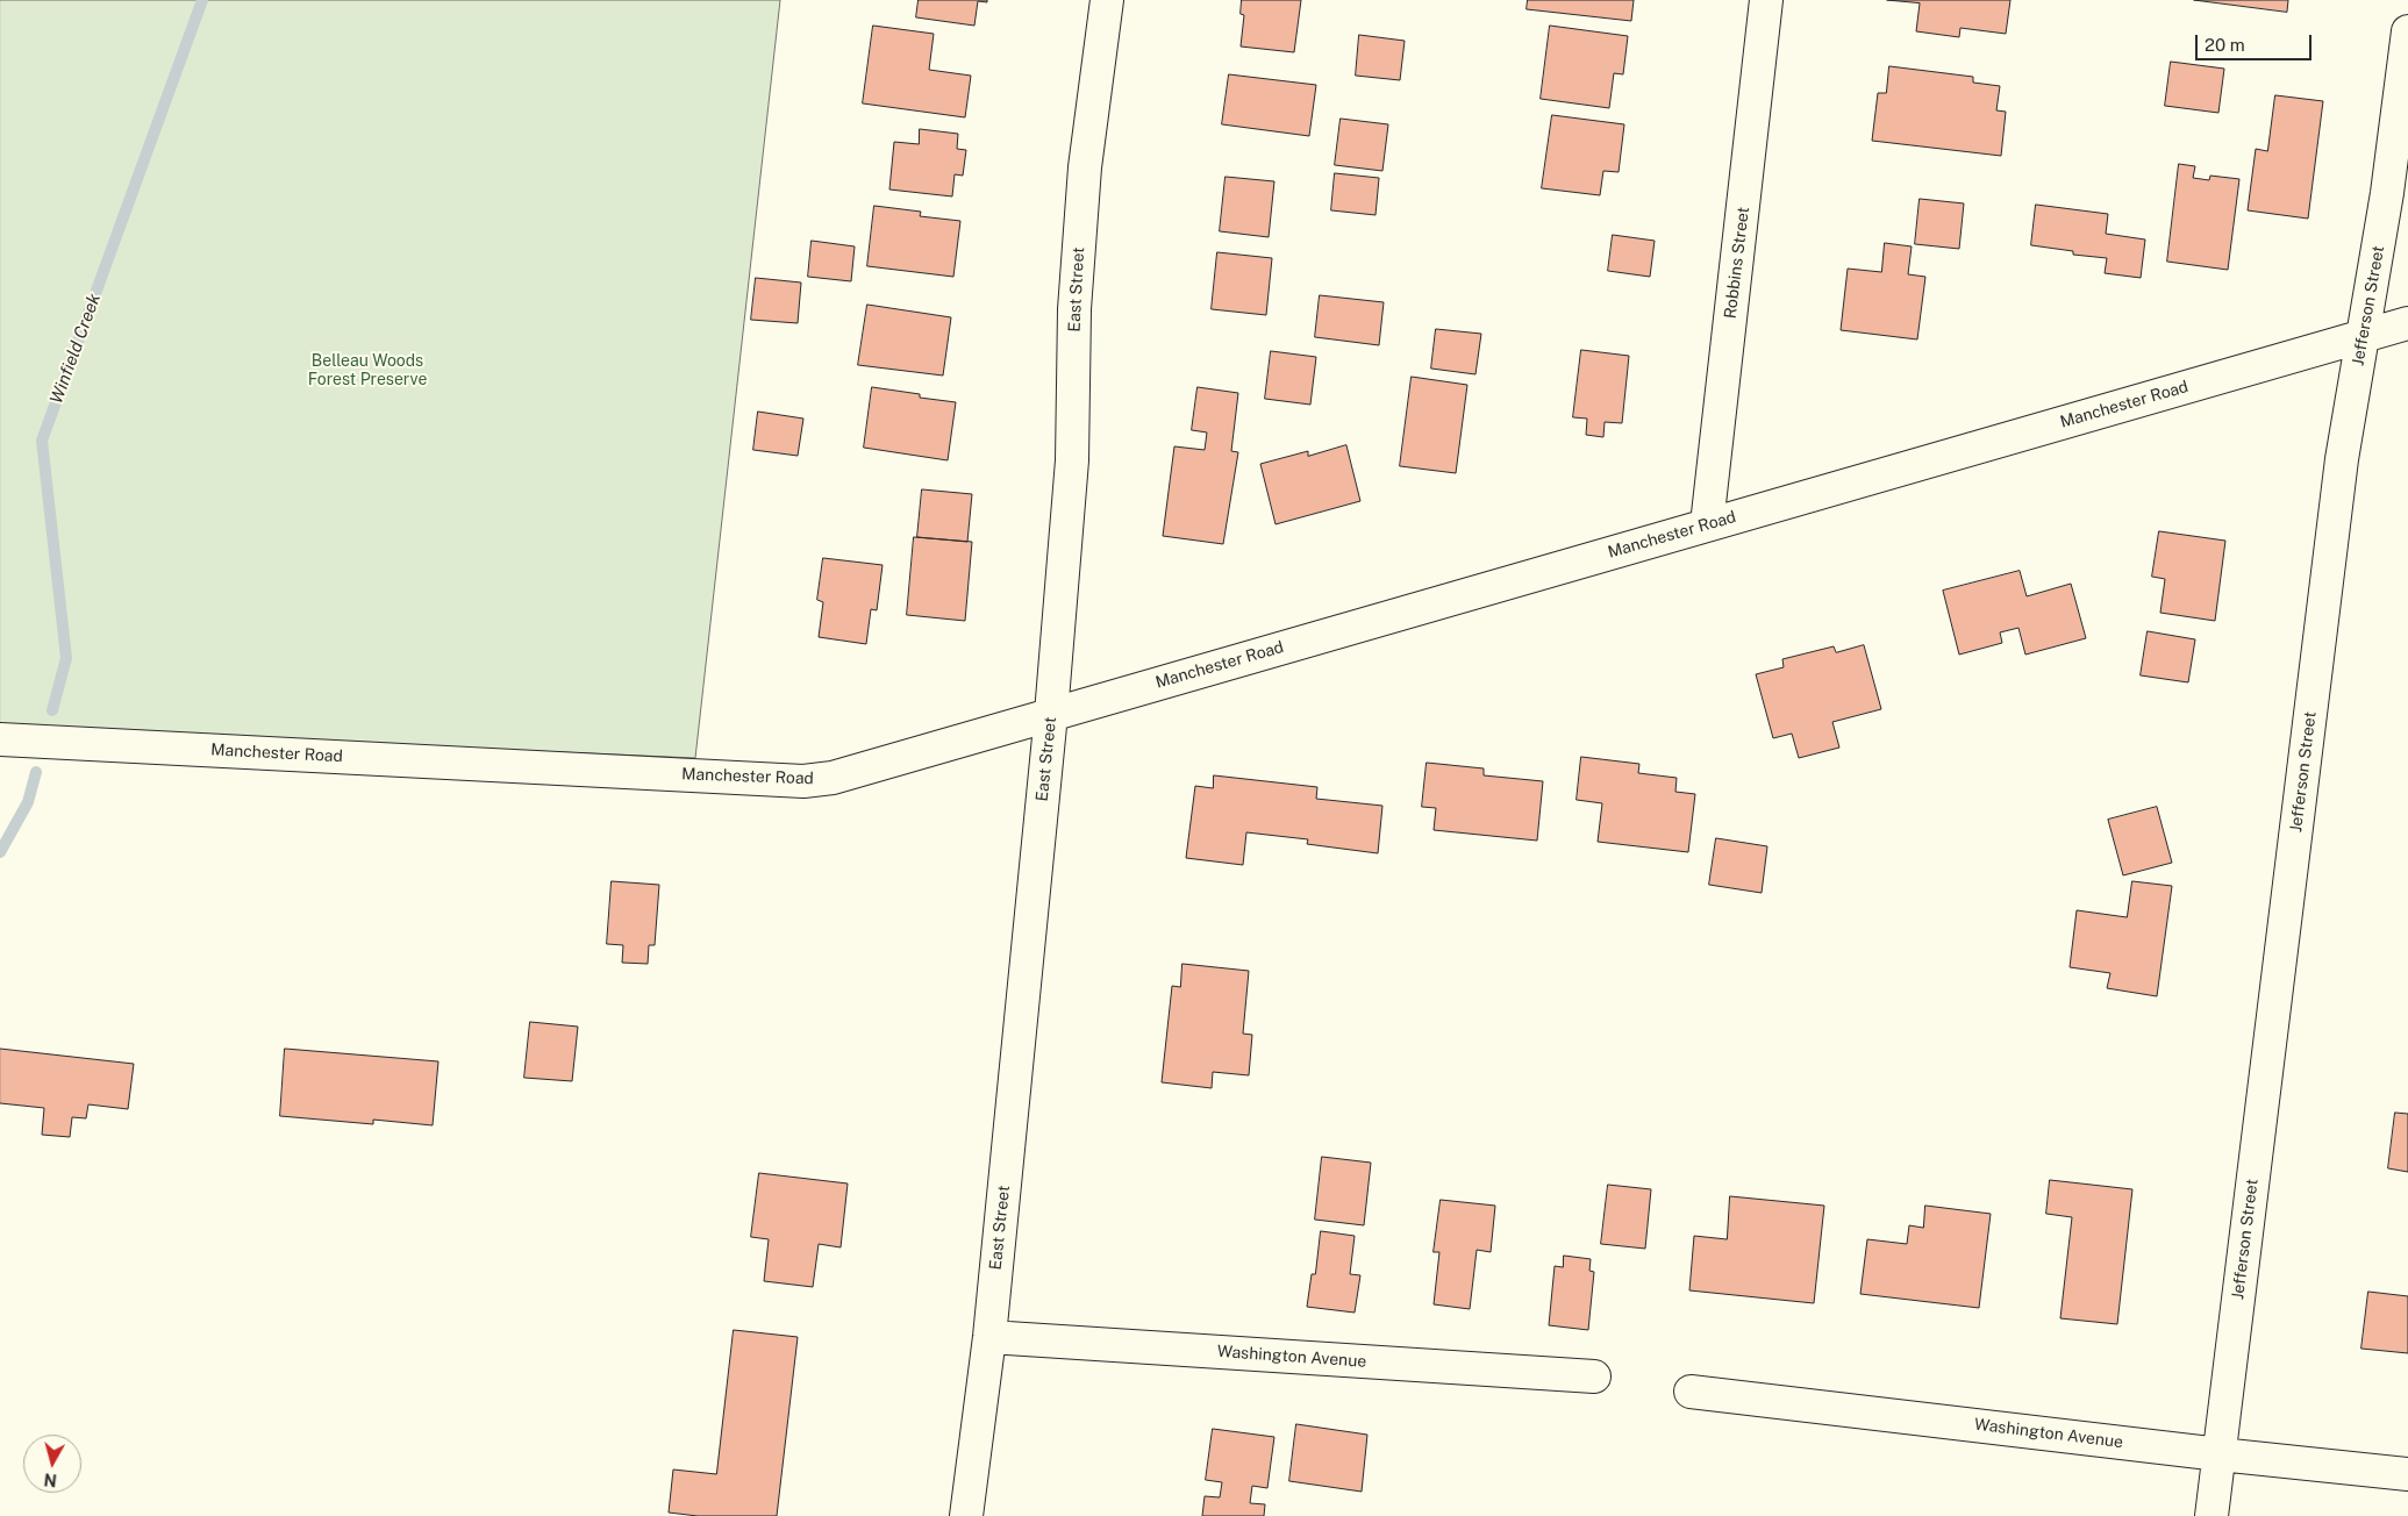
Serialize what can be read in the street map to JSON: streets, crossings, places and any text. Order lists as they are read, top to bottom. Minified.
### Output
{"streets":{"street":["Robbins Street","East Street","Jefferson Street","Manchester Road","Washington Avenue"]},"crossings":[["Robbins Street","Manchester Road"],["East Street","Manchester Road"],["East Street","Washington Avenue"],["Jefferson Street","Manchester Road"],["Jefferson Street","Washington Avenue"]],"water":["Winfield Creek"],"parks":["Belleau Woods Forest Preserve"],"scale_bar":"20 m","north":"bottom"}
